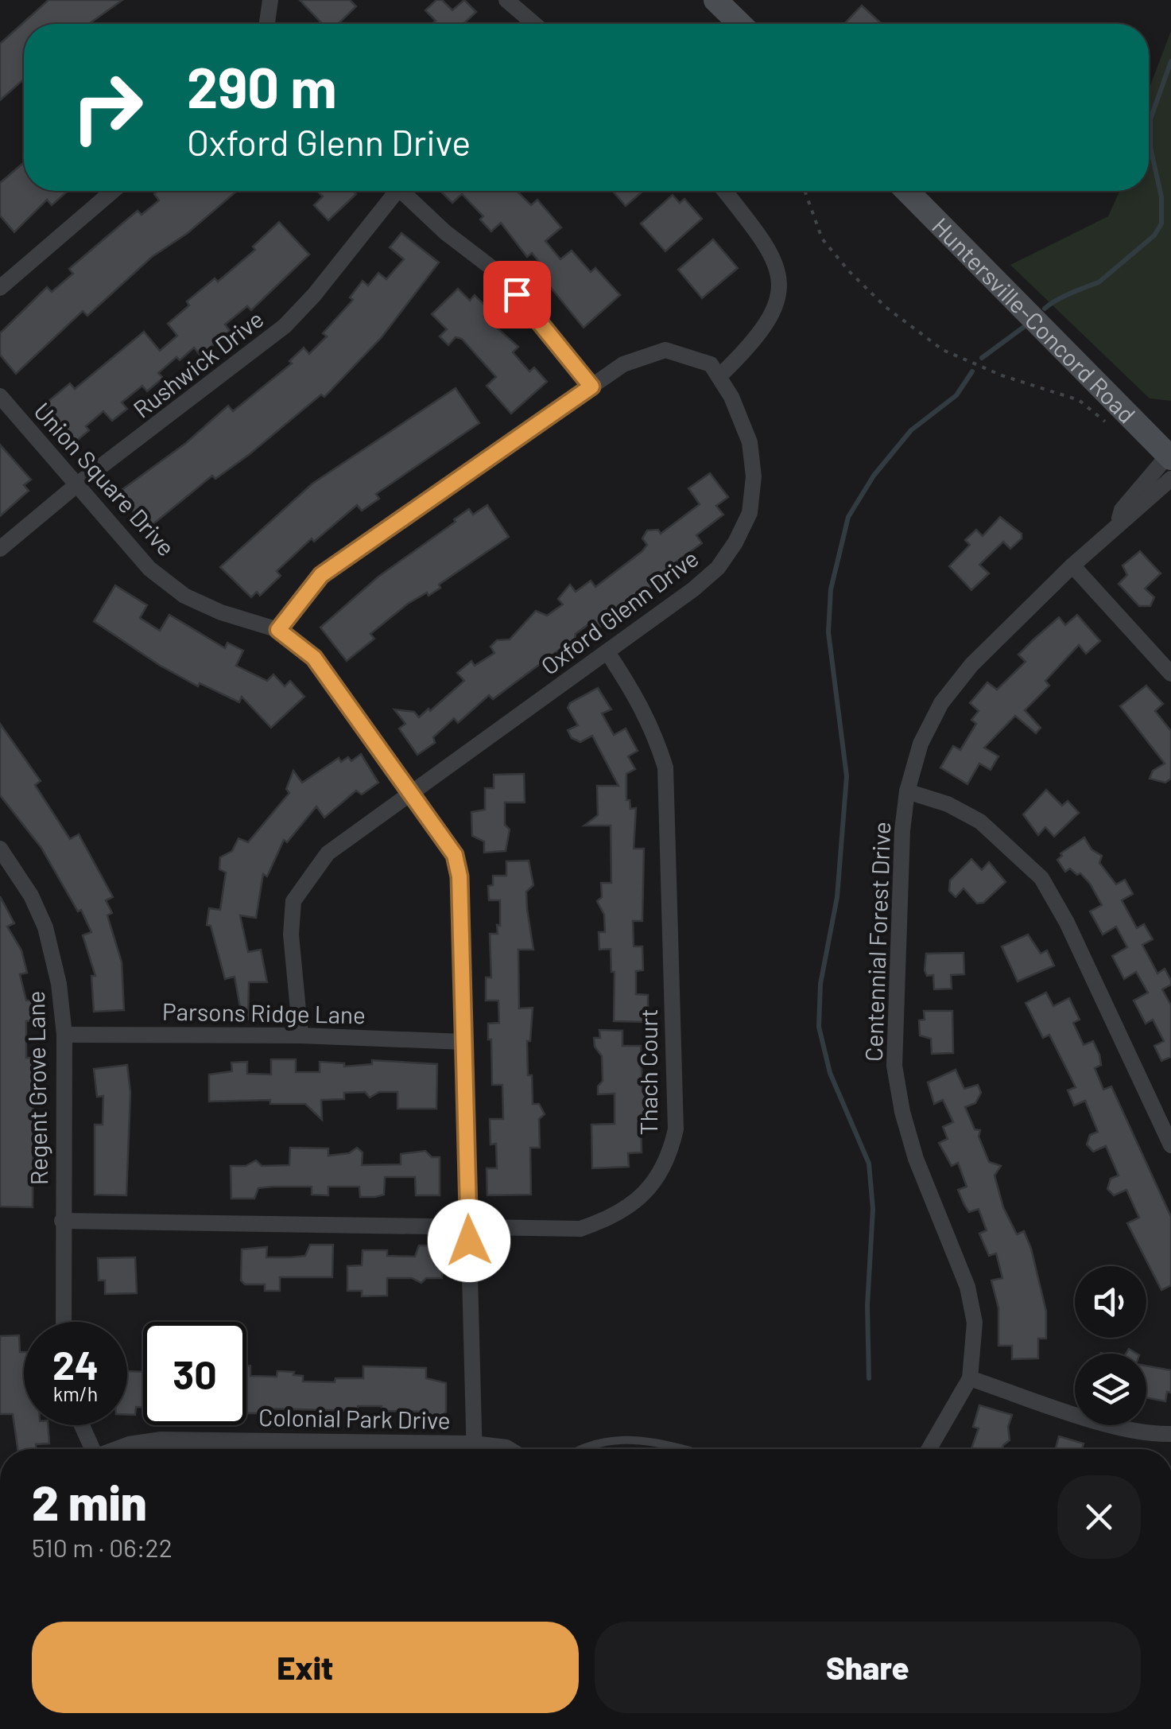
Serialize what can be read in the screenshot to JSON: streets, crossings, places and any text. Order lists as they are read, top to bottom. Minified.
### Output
{"streets":{"main road":["Huntersville-Concord Road"],"street":["Rushwick Drive","Union Square Drive","Oxford Glenn Drive","Centennial Forest Drive","Parsons Ridge Lane","Thach Court","Regent Grove Lane","Colonial Park Drive"]},"crossings":[["Huntersville-Concord Road","Centennial Forest Drive"],["Rushwick Drive","Union Square Drive"],["Union Square Drive","Oxford Glenn Drive"],["Union Square Drive","Parsons Ridge Lane"],["Union Square Drive","Thach Court"],["Oxford Glenn Drive","Parsons Ridge Lane"],["Oxford Glenn Drive","Thach Court"],["Parsons Ridge Lane","Regent Grove Lane"],["Thach Court","Regent Grove Lane"]],"page":{"turn":["290 m","Oxford Glenn Drive"],"speed":"24 km/h","limit":"30","heading":["2 min","510 m · 06:22"],"buttons":["Exit","Share"]}}
